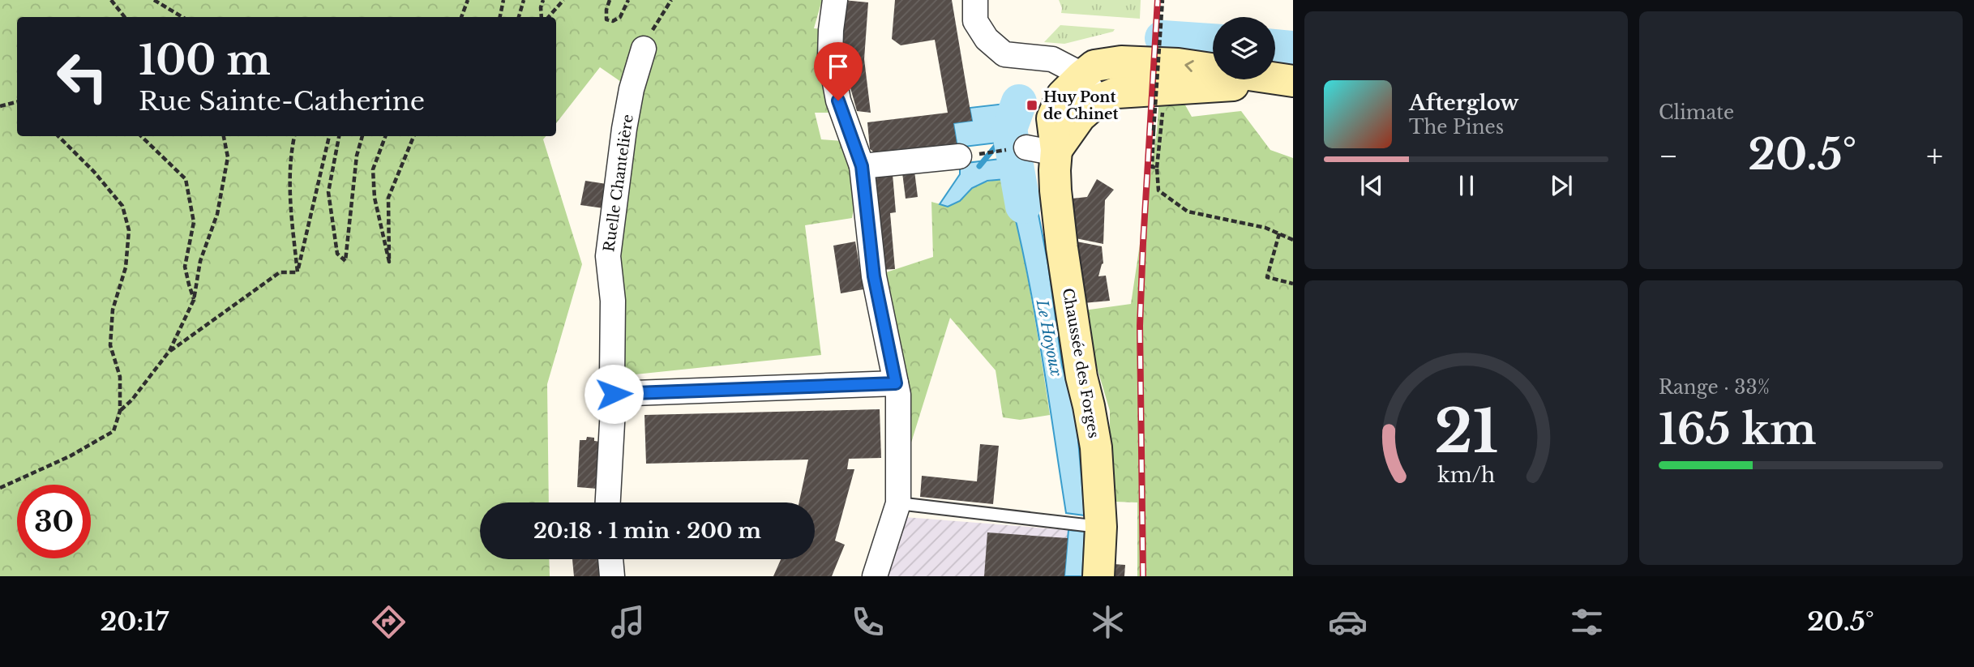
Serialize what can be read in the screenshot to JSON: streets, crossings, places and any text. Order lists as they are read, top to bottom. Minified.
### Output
{"streets":{"main road":["Chaussée des Forges"],"street":["Ruelle Chantelière"]},"water":["Le Hoyoux"],"places":{"transit":["Huy Pont de Chinet"]},"page":{"tile":["Climate",["Range · 33%","165 km"]],"turn":["100 m","Rue Sainte-Catherine"],"song":["Afterglow","The Pines"],"heat":["−","20.5°","+"],"limit":"30","trip":"20:18 · 1 min · 200 m","tabs":["20:17","20.5°"],"gauge":["21","km/h"]}}
